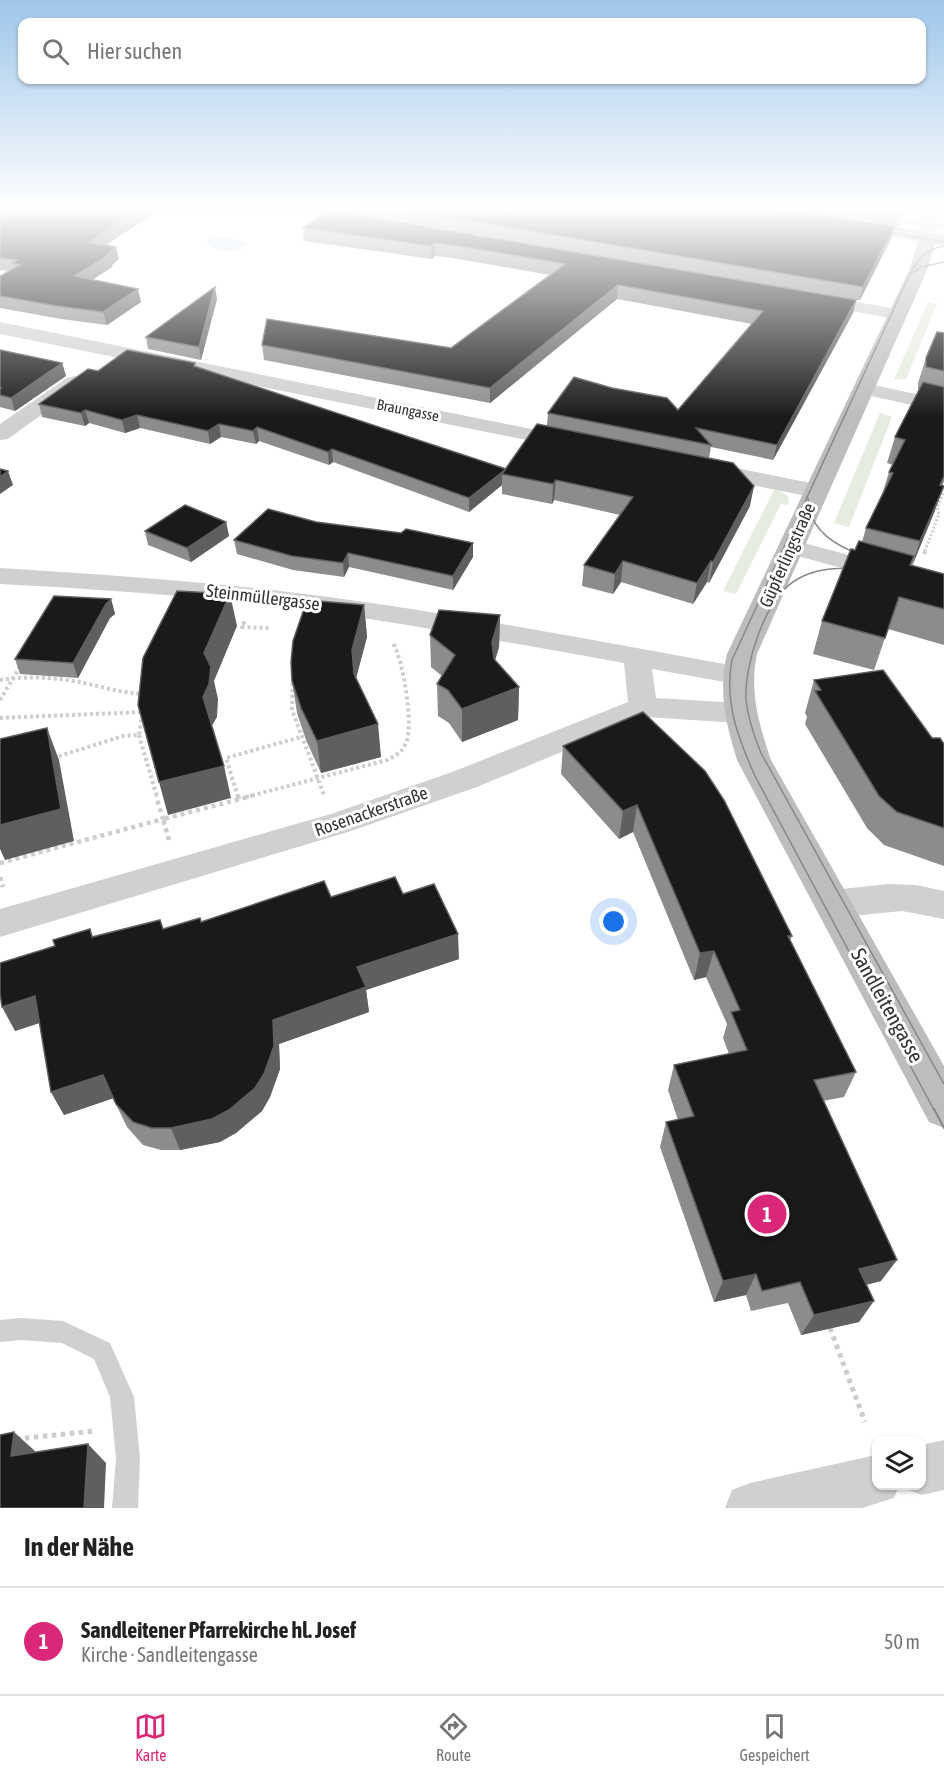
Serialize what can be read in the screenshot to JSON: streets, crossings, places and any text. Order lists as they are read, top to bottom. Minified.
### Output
{"streets":{"main road":["Güpferlingstraße","Sandleitengasse"],"street":["Braungasse","Steinmüllergasse","Rosenackerstraße"]},"crossings":[["Güpferlingstraße","Steinmüllergasse"],["Güpferlingstraße","Rosenackerstraße"],["Güpferlingstraße","Sandleitengasse"]],"page":{"search":"Hier suchen","pins":"1","heading":"In der Nähe","list":[{"mark":"1","name":"Sandleitener Pfarrekirche hl. Josef","note":"Kirche · Sandleitengasse","value":"50 m"}],"nav":["Karte","Route","Gespeichert"]}}
